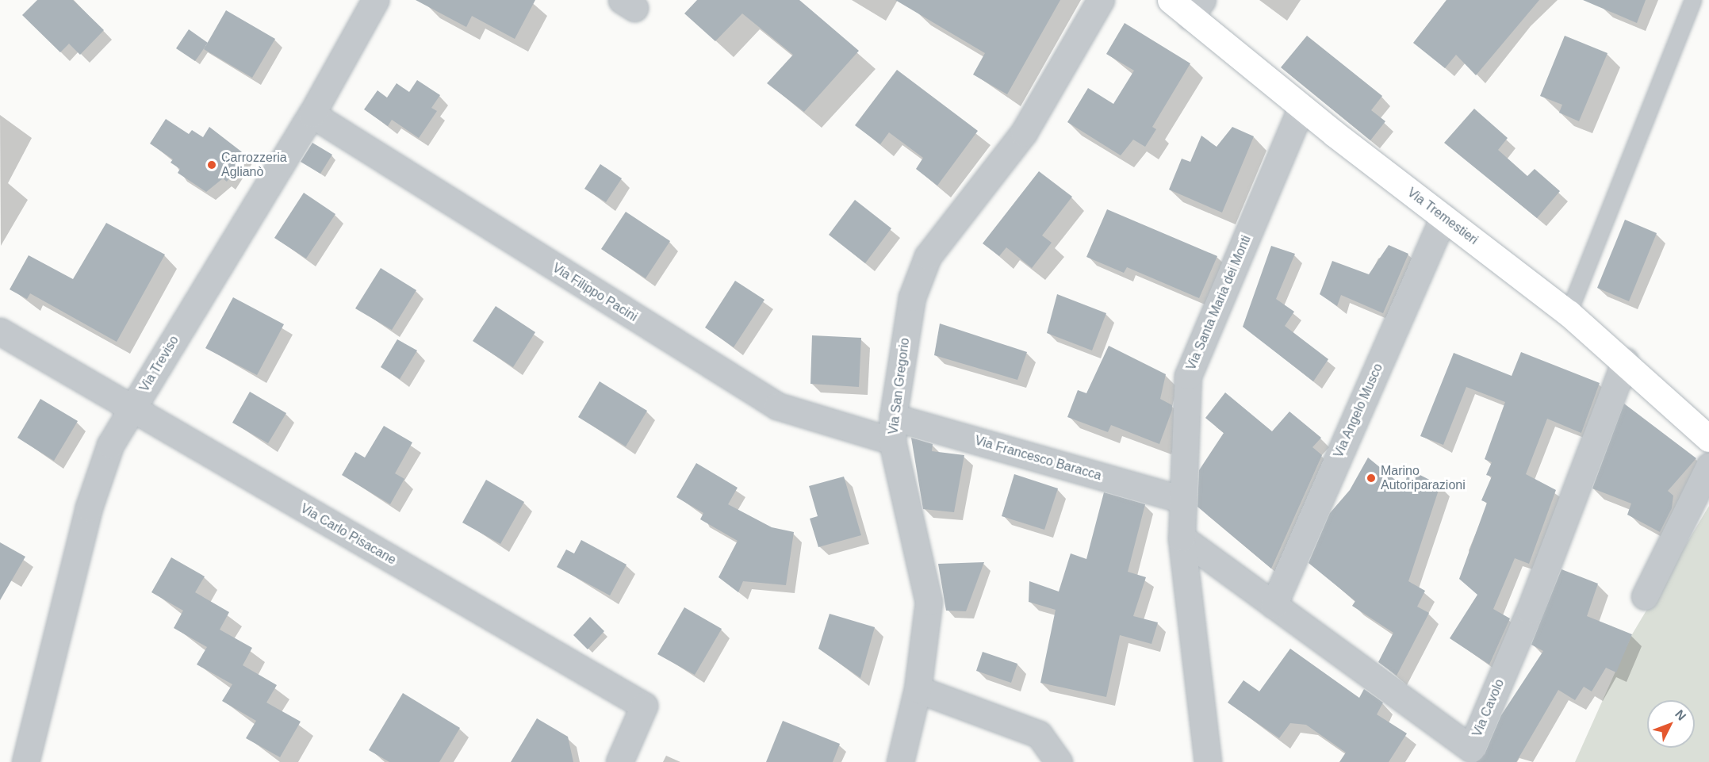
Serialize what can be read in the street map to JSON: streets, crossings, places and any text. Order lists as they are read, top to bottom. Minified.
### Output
{"streets":{"main road":["Via Tremestieri"],"street":["Via Filippo Pacini","Via Santa Maria dei Monti","Via Treviso","Via San Gregorio","Via Angelo Musco","Via Francesco Baracca","Via Carlo Pisacane","Via Cavolo"]},"crossings":[["Via Tremestieri","Via Santa Maria dei Monti"],["Via Tremestieri","Via Angelo Musco"],["Via Tremestieri","Via Cavolo"],["Via Filippo Pacini","Via Treviso"],["Via Filippo Pacini","Via San Gregorio"],["Via Filippo Pacini","Via Francesco Baracca"],["Via Santa Maria dei Monti","Via Francesco Baracca"],["Via Santa Maria dei Monti","Via Cavolo"],["Via Treviso","Via Carlo Pisacane"],["Via San Gregorio","Via Francesco Baracca"],["Via Angelo Musco","Via Cavolo"]],"places":["Carrozzeria Aglianò","Marino Autoriparazioni"],"north":"top right"}
